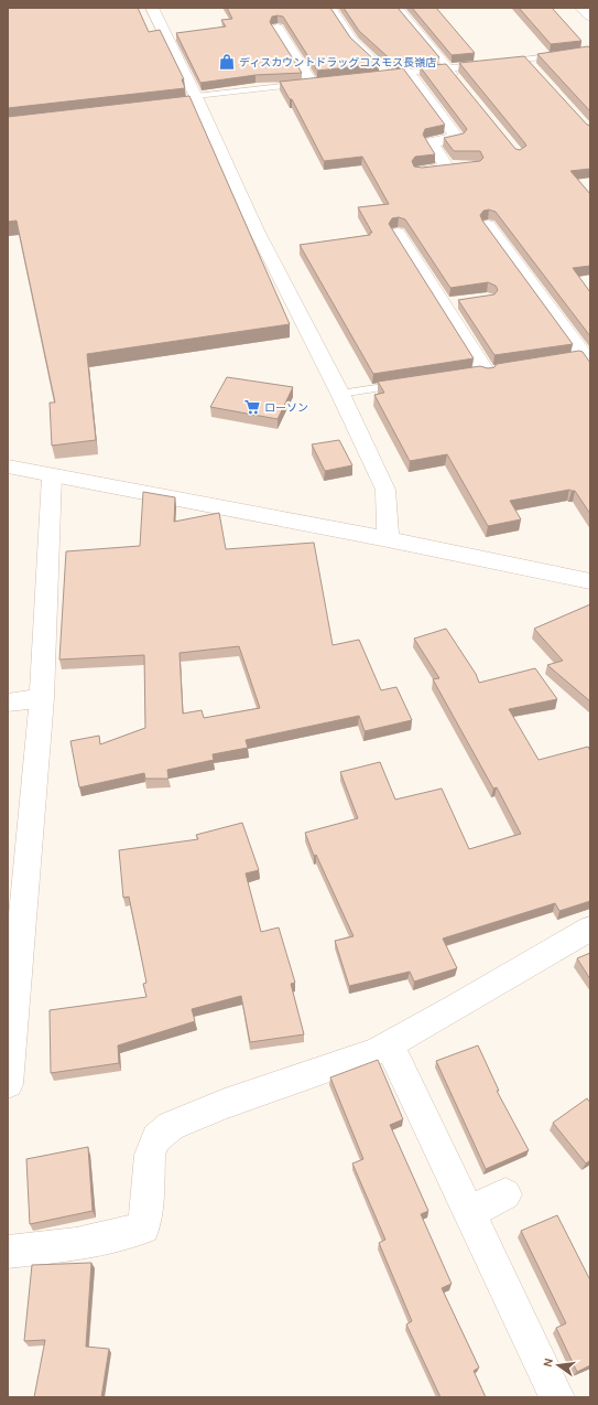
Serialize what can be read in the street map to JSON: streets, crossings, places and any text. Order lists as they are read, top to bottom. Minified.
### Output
{"places":{"shop":["ディスカウントドラッグコスモス長嶺店"],"supermarket":["ローソン"]},"north":"left"}
